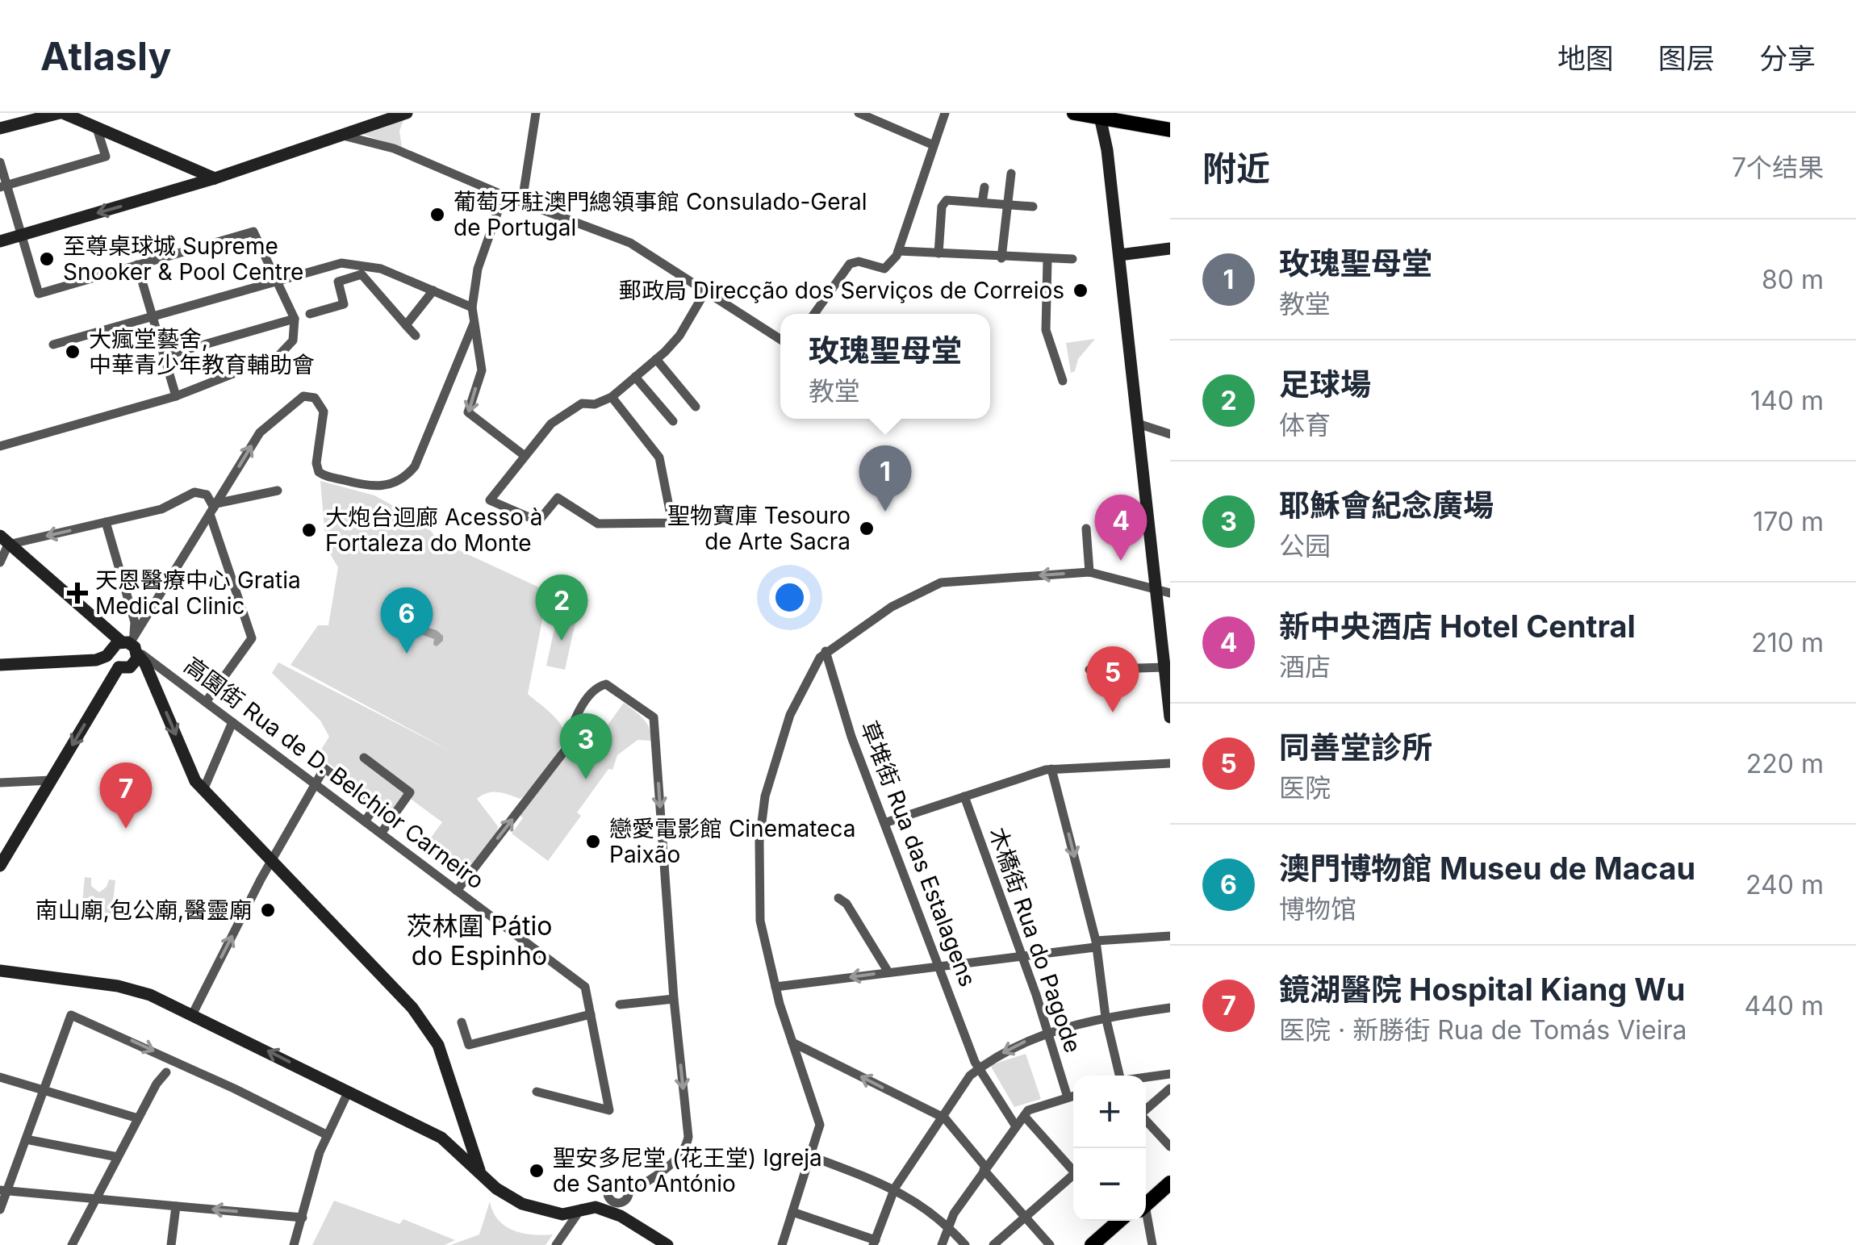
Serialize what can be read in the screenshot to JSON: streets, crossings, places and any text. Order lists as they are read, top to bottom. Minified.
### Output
{"streets":{"street":["高園街 Rua de D. Belchior Carneiro","草堆街 Rua das Estalagens","木橋街 Rua do Pagode"]},"districts":["茨林圍 Pátio do Espinho"],"places":{"other":["葡萄牙駐澳門總領事館 Consulado-Geral de Portugal","至尊桌球城 Supreme Snooker & Pool Centre","郵政局 Direcção dos Serviços de Correios","大瘋堂藝舍, 中華青少年教育輔助會","聖物寶庫 Tesouro de Arte Sacra","大炮台迴廊 Acesso à Fortaleza do Monte","戀愛電影館 Cinemateca Paixão","南山廟,包公廟,醫靈廟","聖安多尼堂 (花王堂) Igreja de Santo António"],"health":["天恩醫療中心 Gratia Medical Clinic"]},"page":{"header":"Atlasly","nav":["地图","图层","分享"],"heading":["附近","7个结果"],"list":[{"mark":"1","name":"玫瑰聖母堂","note":"教堂","value":"80 m"},{"mark":"2","name":"足球場","note":"体育","value":"140 m"},{"mark":"3","name":"耶穌會紀念廣場","note":"公园","value":"170 m"},{"mark":"4","name":"新中央酒店 Hotel Central","note":"酒店","value":"210 m"},{"mark":"5","name":"同善堂診所","note":"医院","value":"220 m"},{"mark":"6","name":"澳門博物館 Museu de Macau","note":"博物馆","value":"240 m"},{"mark":"7","name":"鏡湖醫院 Hospital Kiang Wu","note":"医院 · 新勝街 Rua de Tomás Vieira","value":"440 m"}],"popup":["玫瑰聖母堂","教堂"],"pins":["1","4","2","6","5","3","7"],"map_buttons":["+","−"]}}
